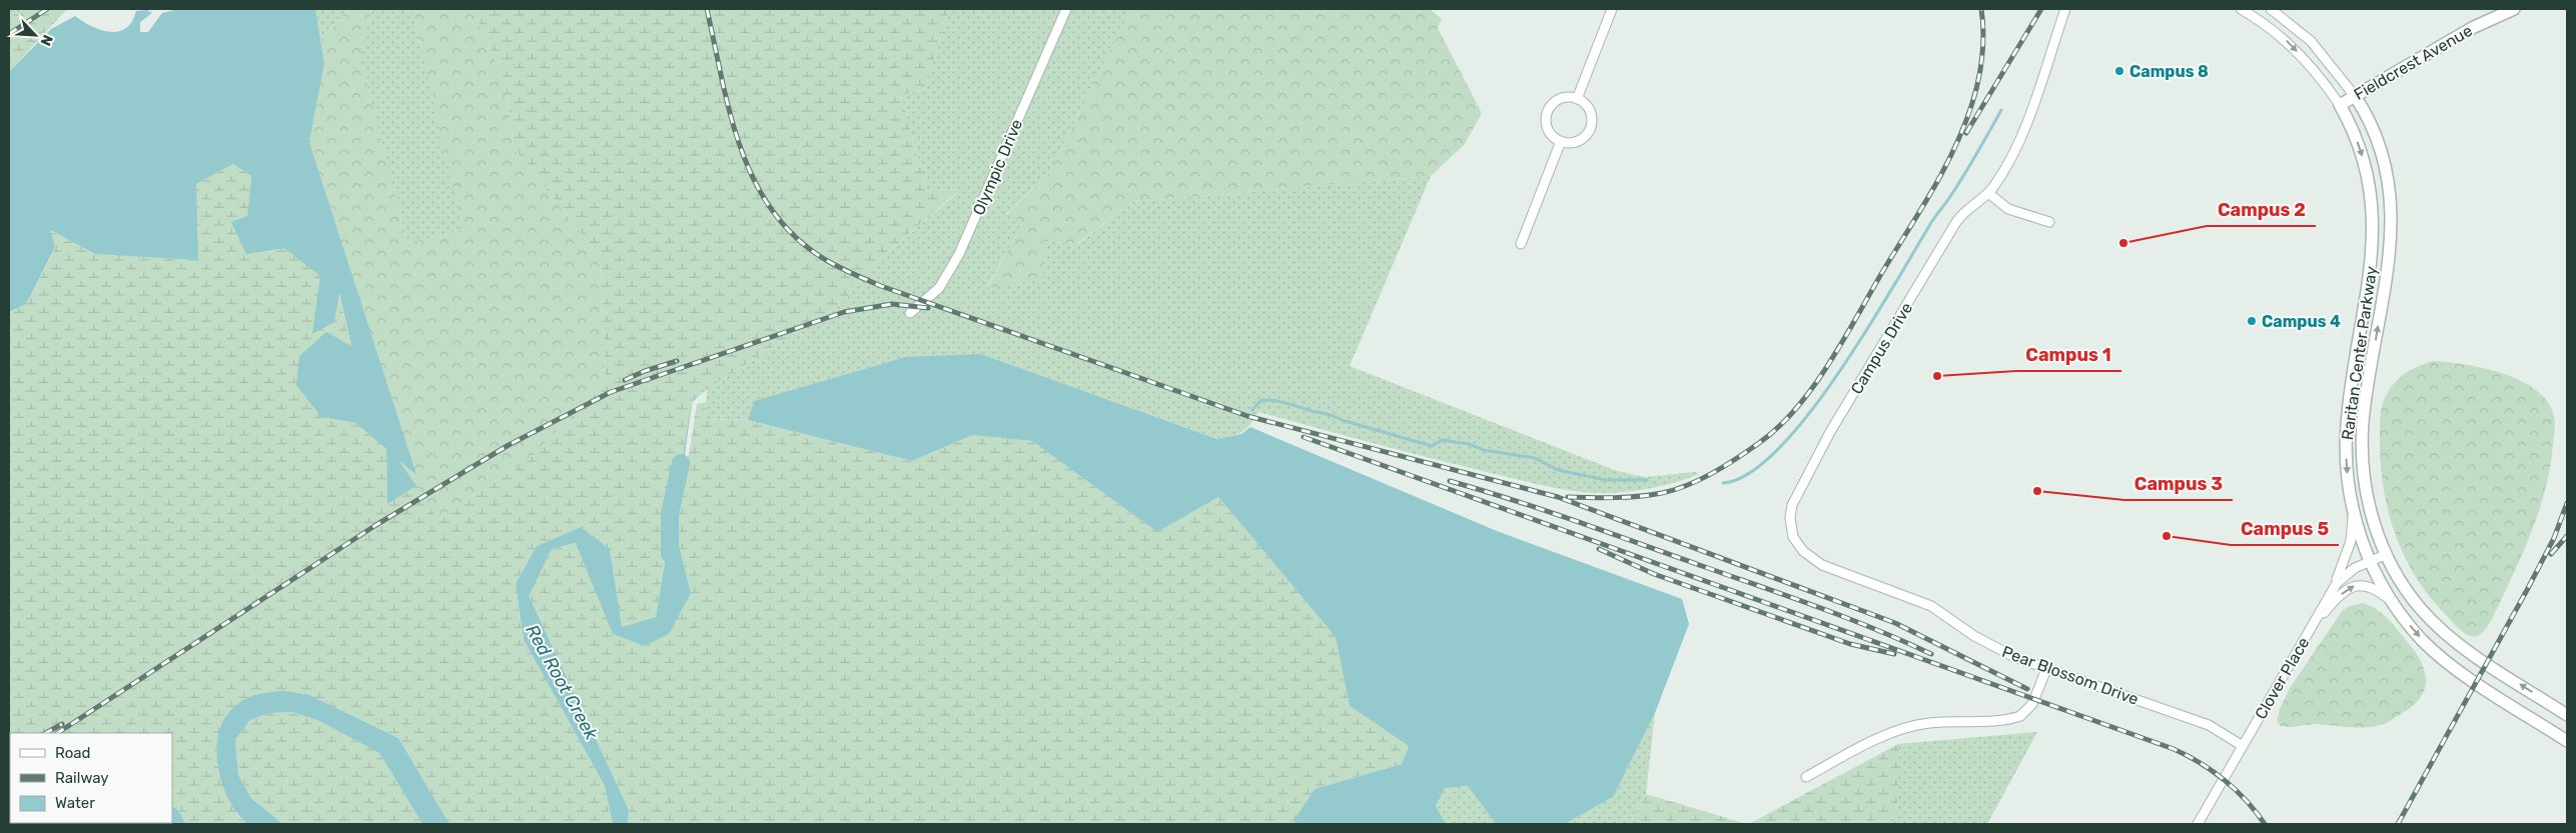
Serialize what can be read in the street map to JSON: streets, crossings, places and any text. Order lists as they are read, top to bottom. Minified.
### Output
{"streets":{"street":["Fieldcrest Avenue","Olympic Drive","Campus Drive","Raritan Center Parkway","Pear Blossom Drive","Clover Place"]},"crossings":[["Fieldcrest Avenue","Raritan Center Parkway"],["Campus Drive","Pear Blossom Drive"],["Raritan Center Parkway","Clover Place"],["Pear Blossom Drive","Clover Place"]],"water":["Red Root Creek"],"places":["Campus 8","Campus 2","Campus 4","Campus 1","Campus 3","Campus 5"],"legend":["Road","Railway","Water"],"north":"bottom right"}
